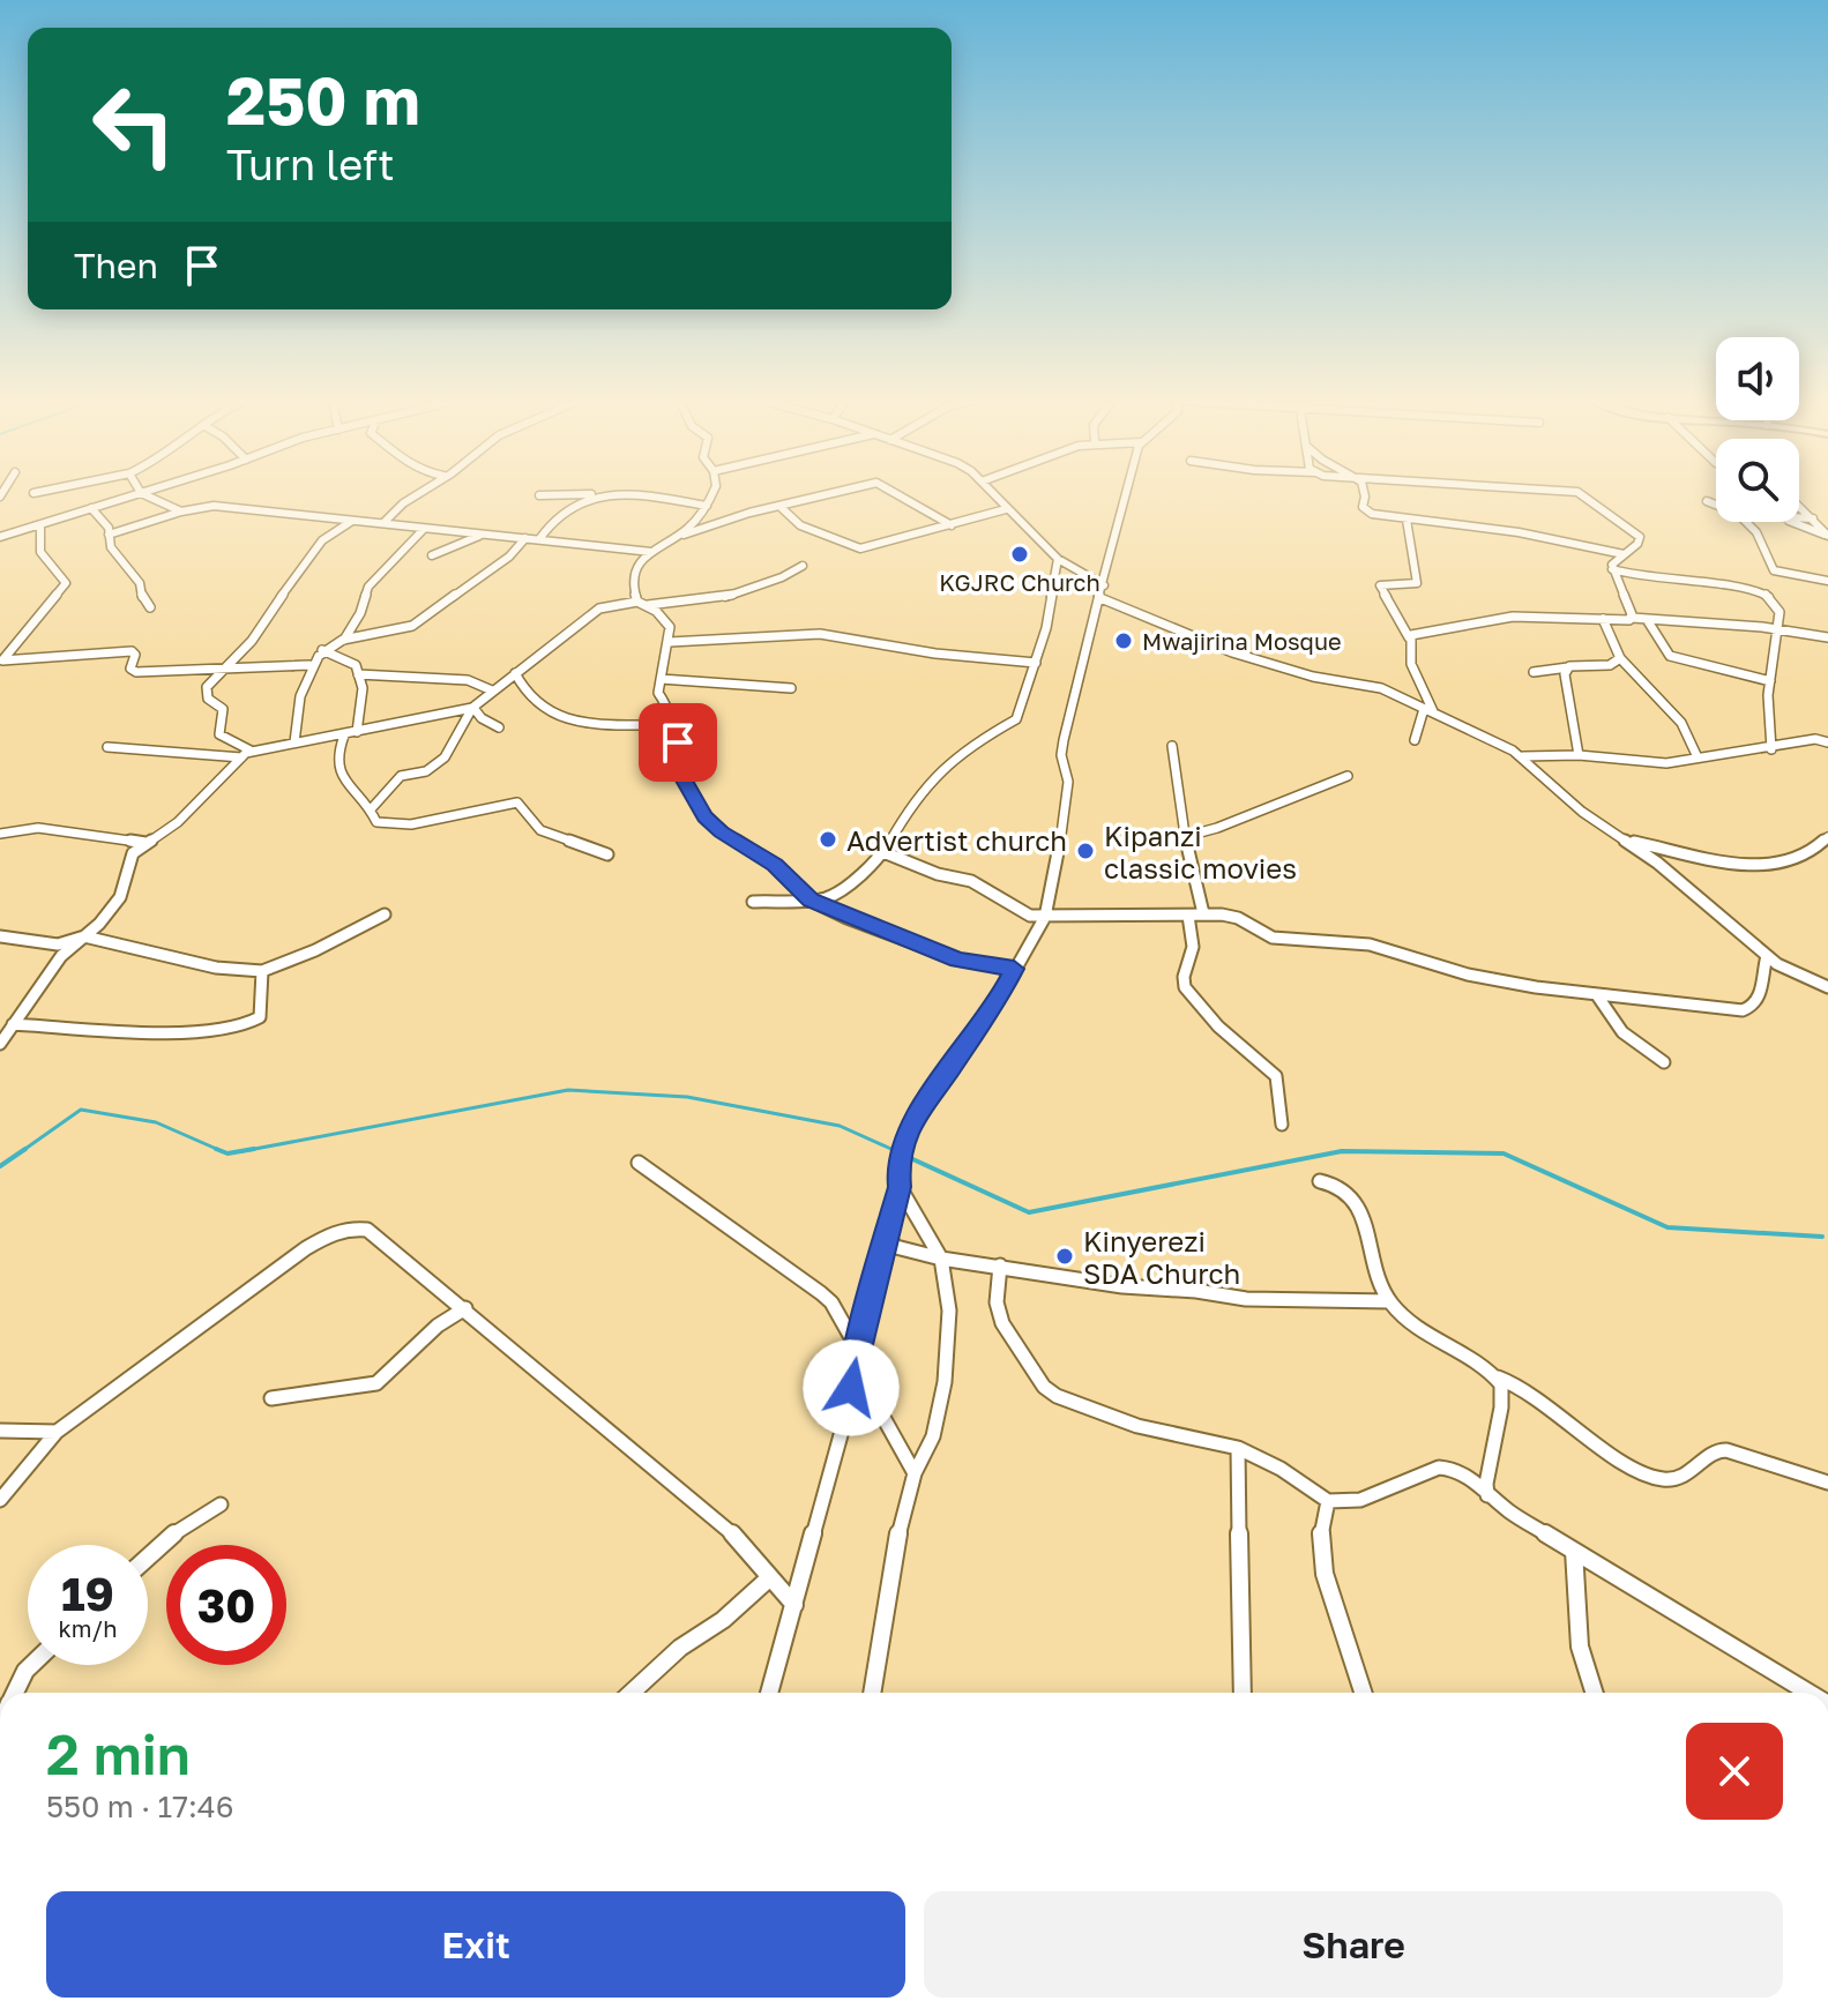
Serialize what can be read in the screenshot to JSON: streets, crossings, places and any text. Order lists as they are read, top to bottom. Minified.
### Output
{"places":["KGJRC Church","Mwajirina Mosque","Advertist church","Kipanzi classic movies","Kinyerezi SDA Church"],"page":{"turn":["250 m","Turn left"],"then":"Then","speed":"19 km/h","limit":"30","heading":["2 min","550 m · 17:46"],"buttons":["Exit","Share"]}}
